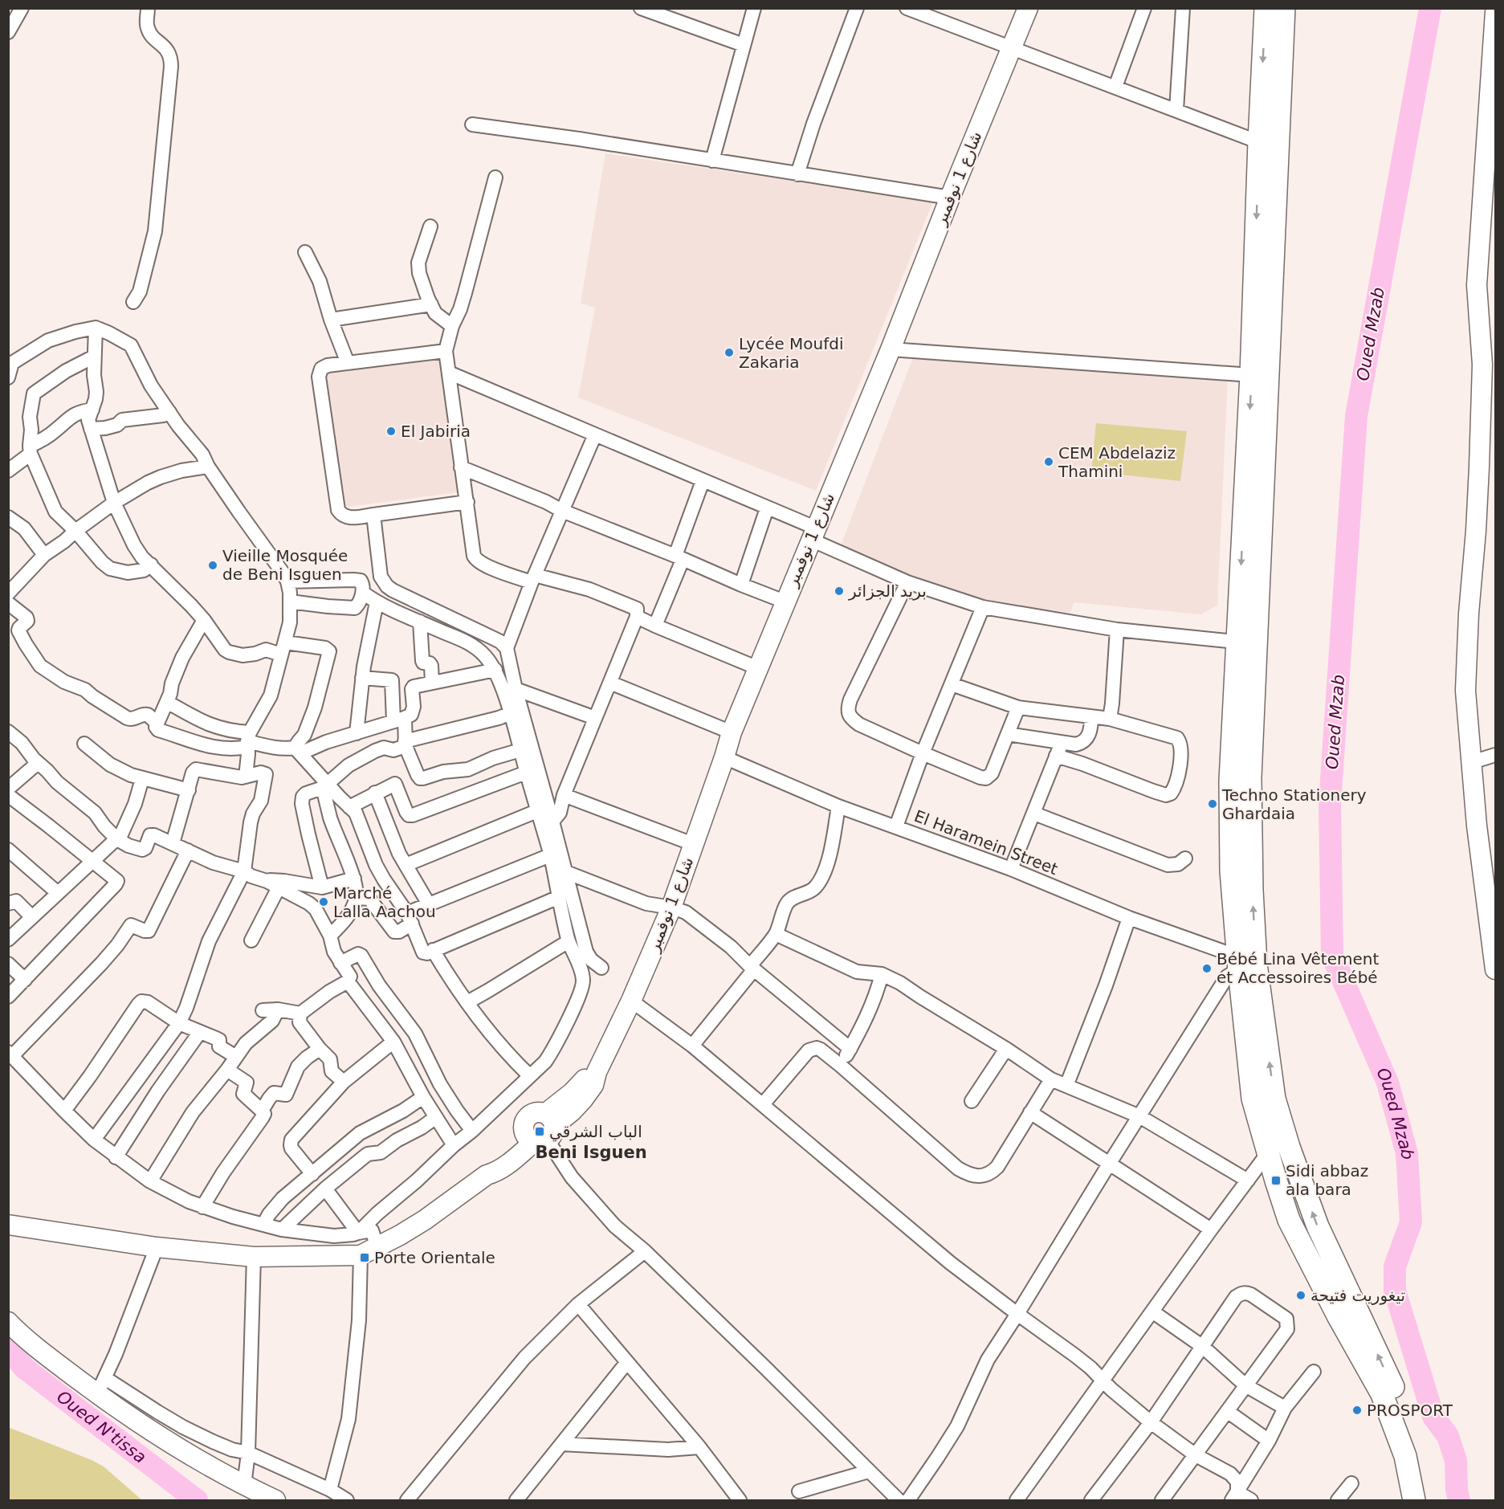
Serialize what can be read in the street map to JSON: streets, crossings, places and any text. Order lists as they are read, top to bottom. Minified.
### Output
{"streets":{"main road":["شارع 1 نوفمبر"],"street":["El Haramein Street"]},"crossings":[["شارع 1 نوفمبر","El Haramein Street"]],"districts":["Beni Isguen"],"water":["Oued Mzab","Oued N'tissa"],"places":{"other":["Lycée Moufdi Zakaria","El Jabiria","CEM Abdelaziz Thamini","Vieille Mosquée de Beni Isguen","بريد الجزائر","Techno Stationery Ghardaia","Marché Lalla Aachou","Bébé Lina Vêtement et Accessoires Bébé","تيغوريت فتيحة","PROSPORT"],"transit":["الباب الشرقي","Sidi abbaz ala bara","Porte Orientale"]}}
